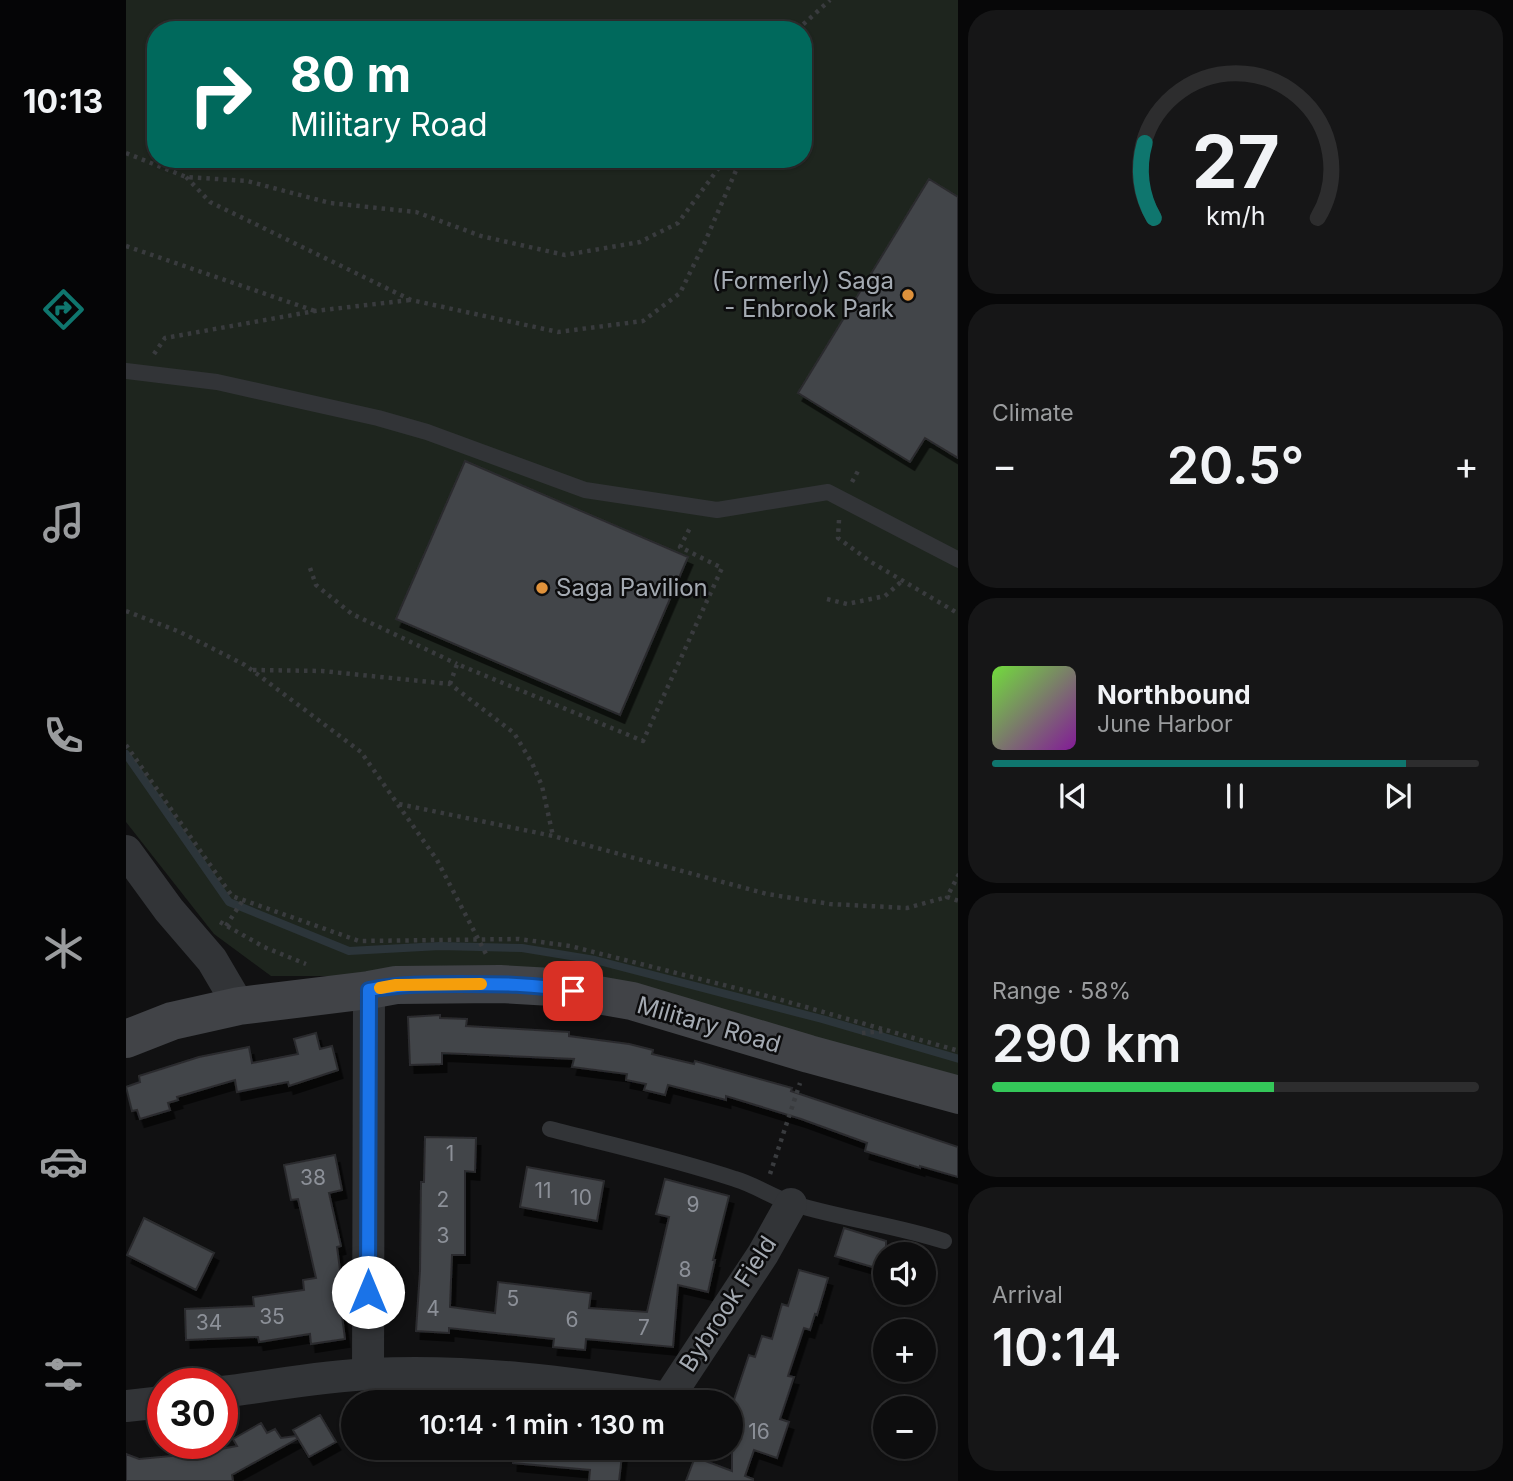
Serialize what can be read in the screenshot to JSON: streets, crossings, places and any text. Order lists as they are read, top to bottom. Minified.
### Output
{"streets":{"main road":["Military Road"],"street":["Bybrook Field"]},"places":["(Formerly) Saga - Enbrook Park","Saga Pavilion"],"house_numbers":["1","38","11","10","2","9","3","8","5","4","35","6","34","7","16"],"page":{"tabs":"10:13","turn":["80 m","Military Road"],"tile":["Climate",["Range · 58%","290 km"],["Arrival","10:14"]],"heat":["−","20.5°","+"],"song":["Northbound","June Harbor"],"map_buttons":["+","−"],"limit":"30","trip":"10:14 · 1 min · 130 m","gauge":["27","km/h"]}}
